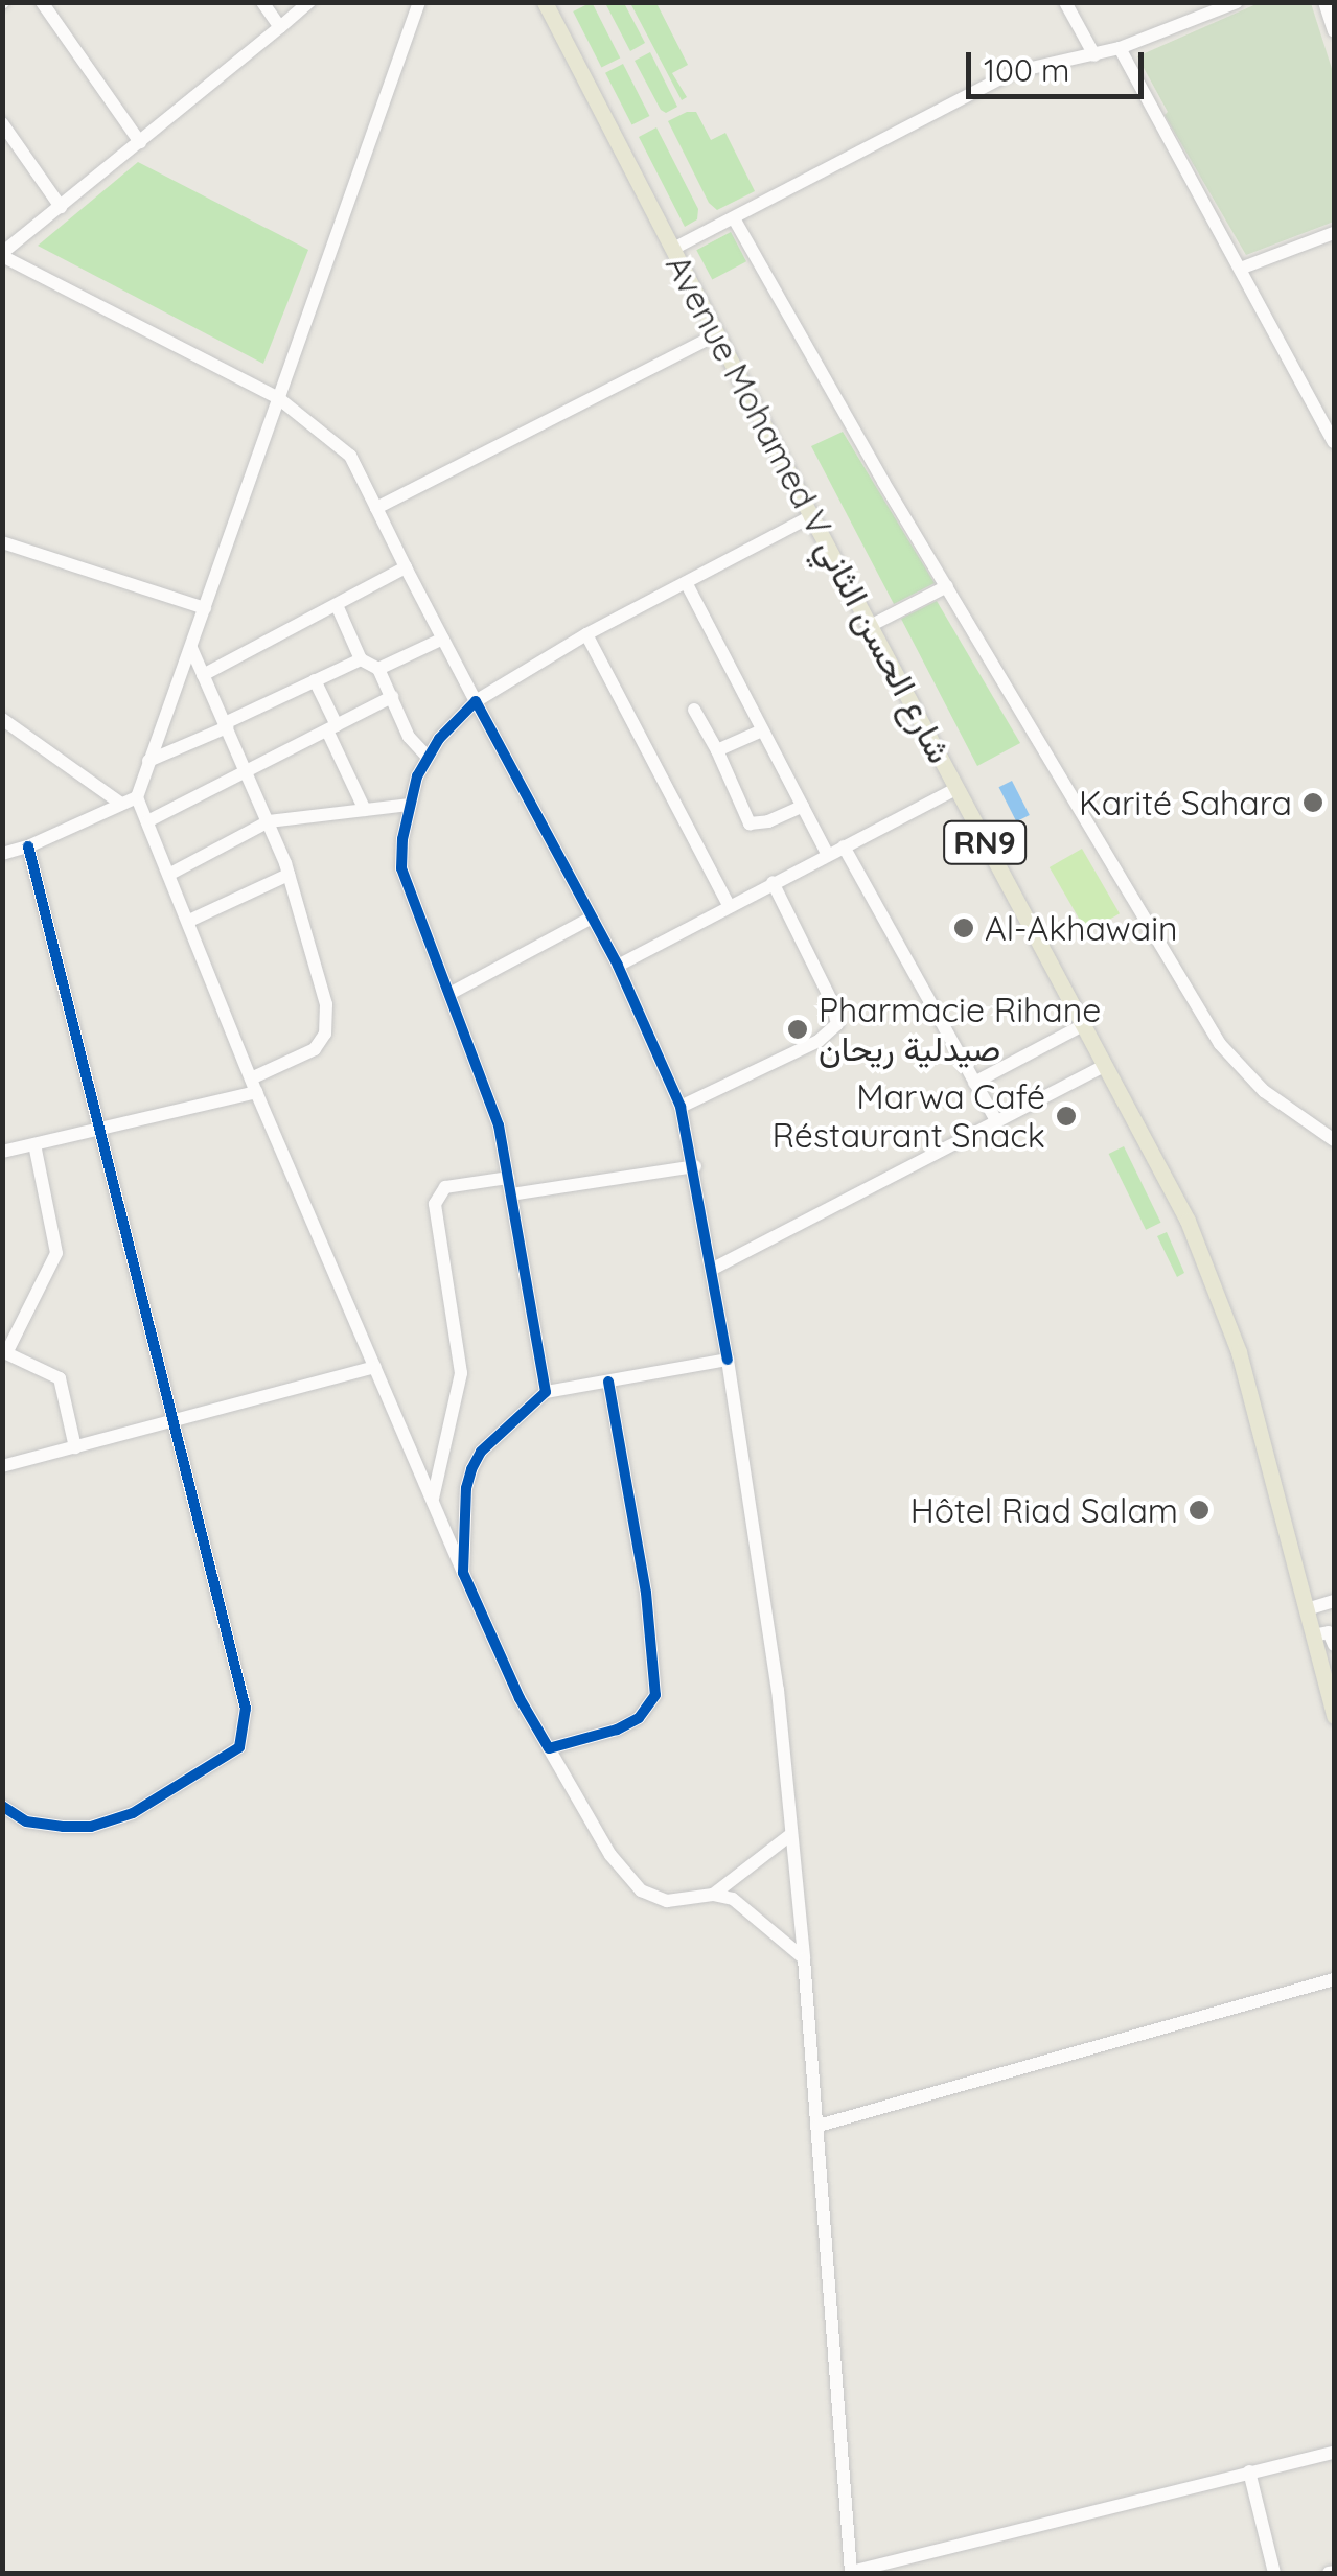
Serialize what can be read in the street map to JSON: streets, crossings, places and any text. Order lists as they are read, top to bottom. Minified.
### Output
{"streets":{"main road":["Avenue Mohamed V شارع الحسن الثاني","RN9"]},"places":["Karité Sahara","Al-Akhawain","Pharmacie Rihane صيدلية ريحان","Marwa Café Réstaurant Snack","Hôtel Riad Salam"],"scale_bar":"100 m"}
